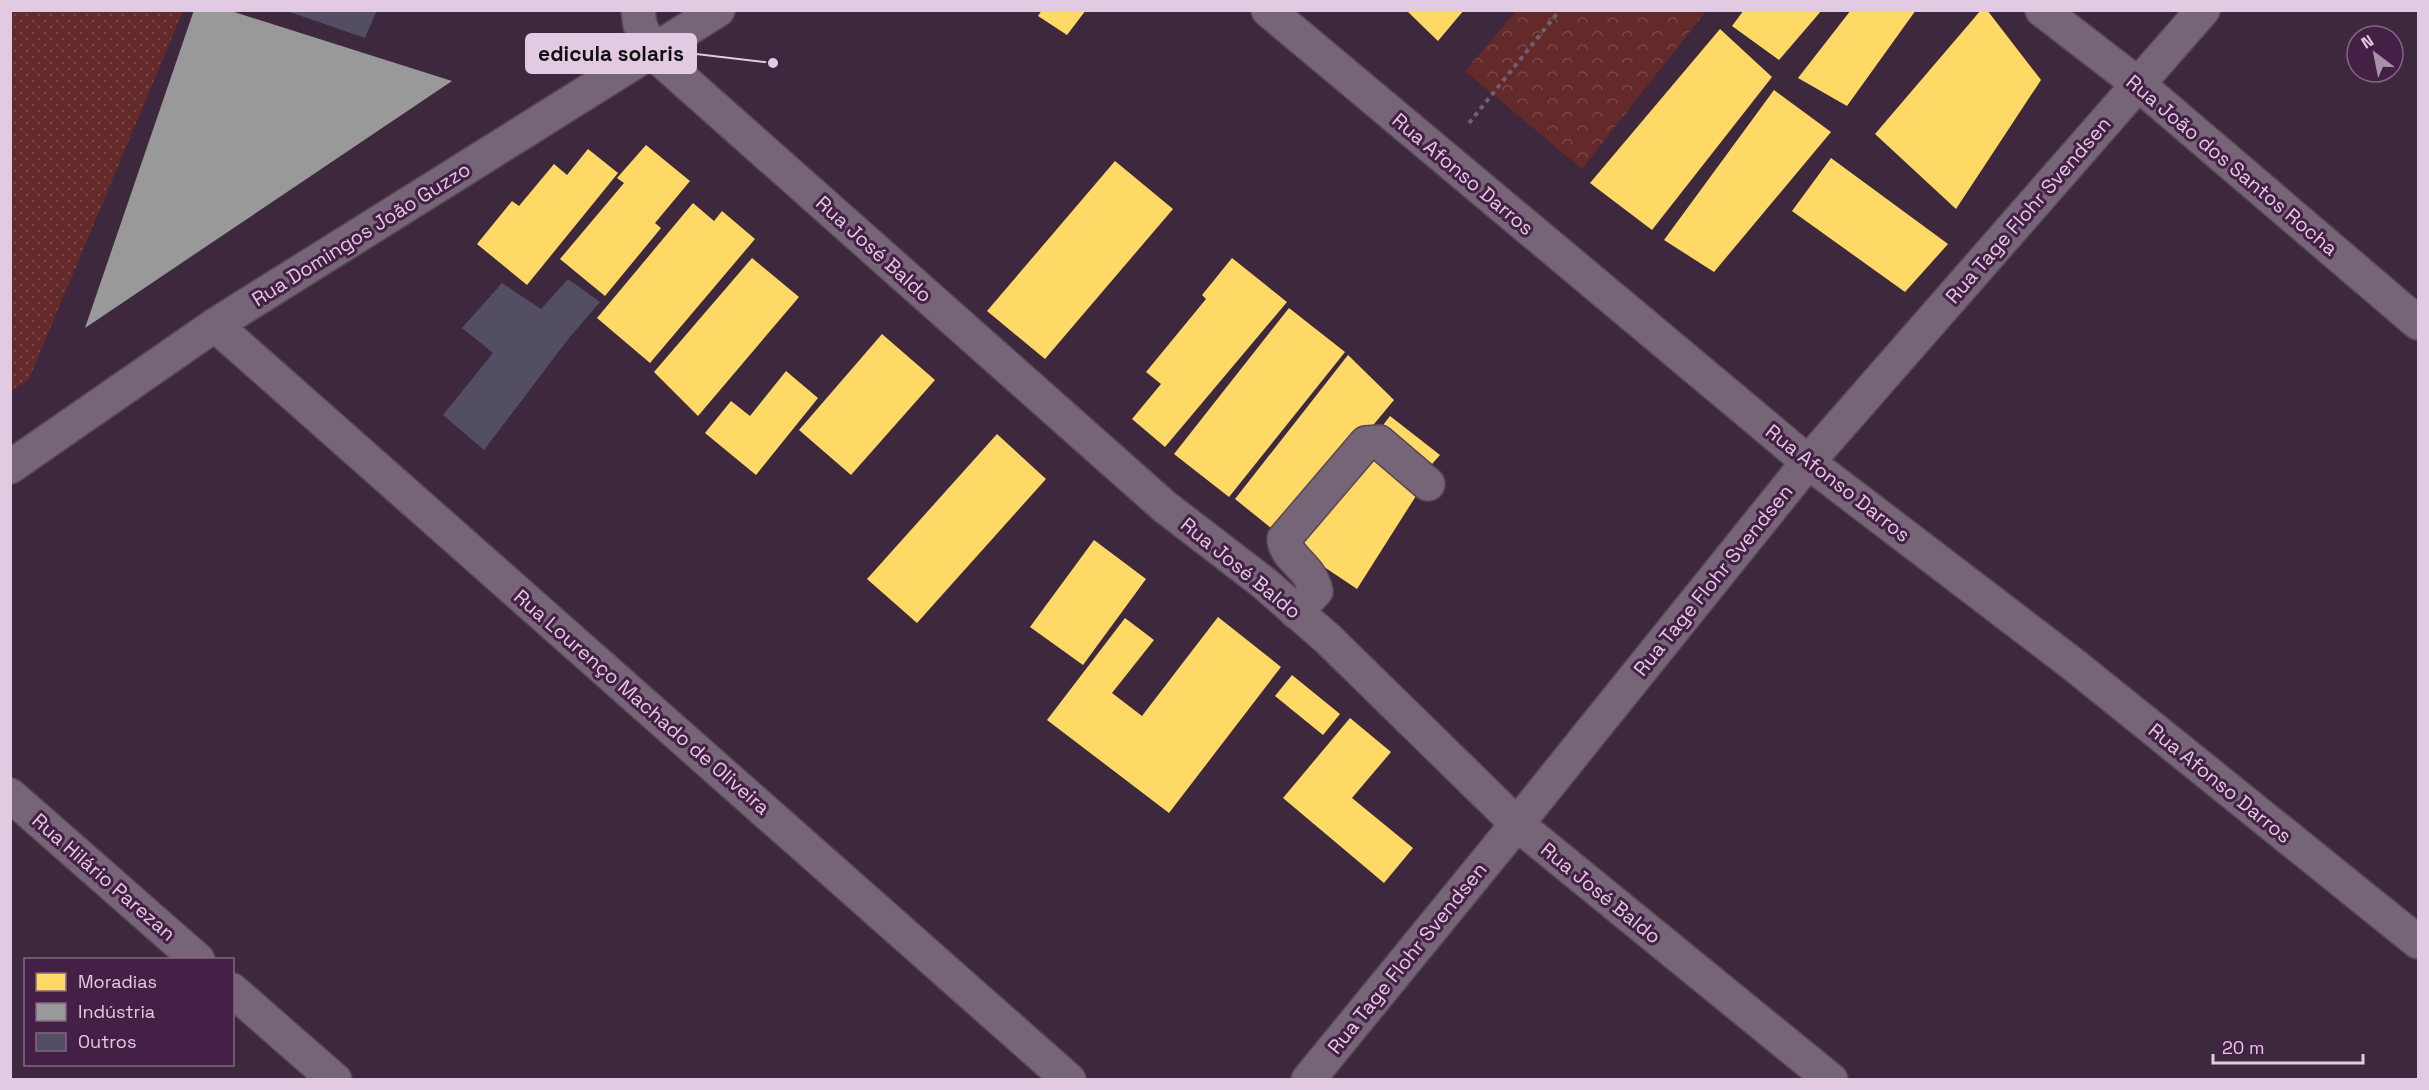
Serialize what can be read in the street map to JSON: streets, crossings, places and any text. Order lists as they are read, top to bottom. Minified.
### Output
{"streets":{"street":["Rua João dos Santos Rocha","Rua Afonso Darros","Rua Tage Flohr Svendsen","Rua Domingos João Guzzo","Rua José Baldo","Rua Lourenço Machado de Oliveira","Rua Hilário Parezan"]},"crossings":[["Rua João dos Santos Rocha","Rua Tage Flohr Svendsen"],["Rua Afonso Darros","Rua Tage Flohr Svendsen"],["Rua Tage Flohr Svendsen","Rua José Baldo"],["Rua Domingos João Guzzo","Rua José Baldo"],["Rua Domingos João Guzzo","Rua Lourenço Machado de Oliveira"]],"places":["edicula solaris"],"legend":["Moradias","Indústria","Outros"],"scale_bar":"20 m","north":"top left"}
